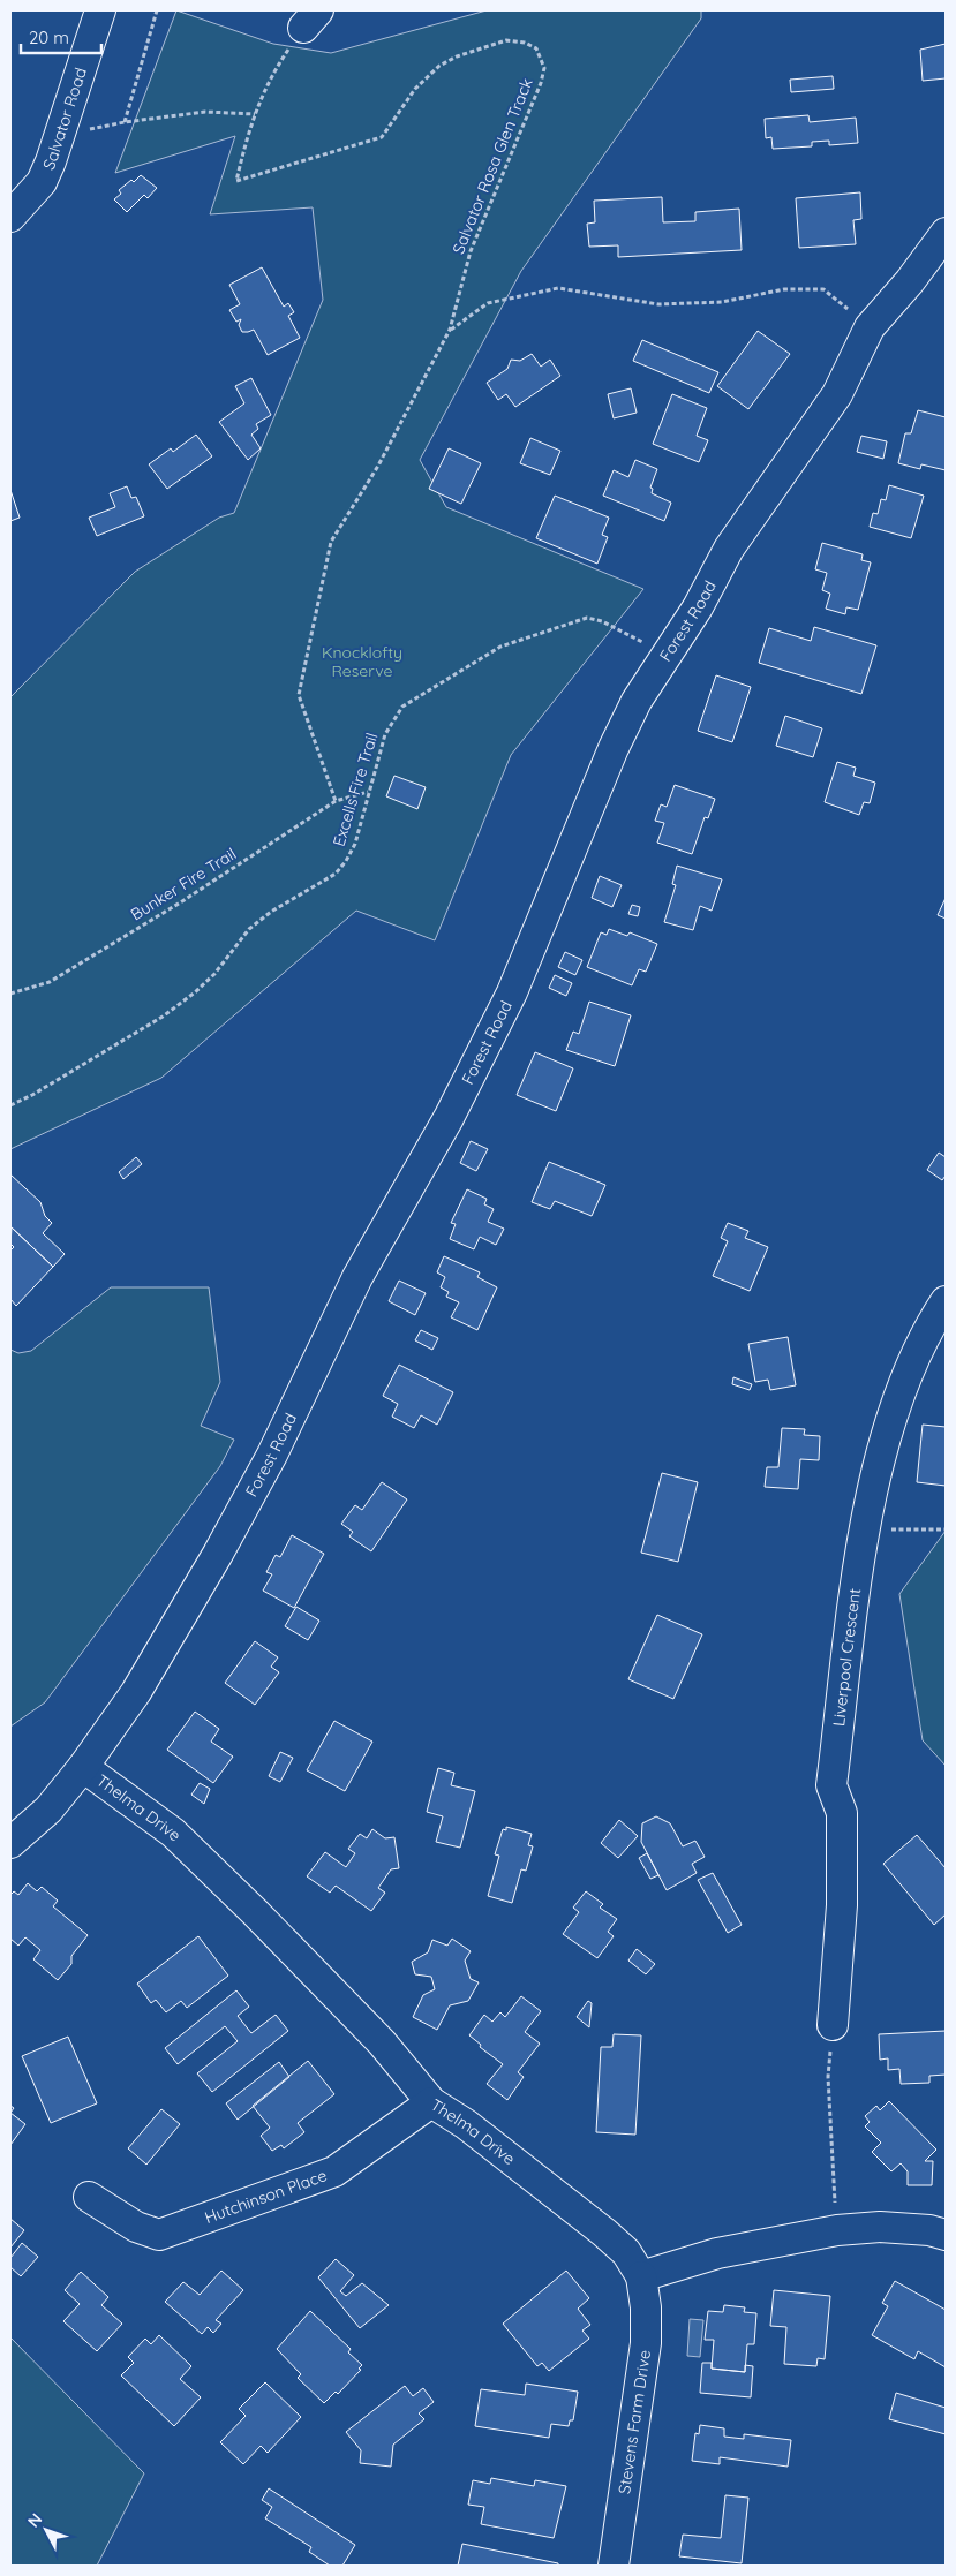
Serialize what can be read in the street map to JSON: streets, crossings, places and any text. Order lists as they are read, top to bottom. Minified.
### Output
{"streets":{"street":["Salvator Road","Forest Road","Liverpool Crescent","Thelma Drive","Hutchinson Place","Stevens Farm Drive"],"path":["Salvator Rosa Glen Track","Excells Fire Trail","Bunker Fire Trail"]},"crossings":[["Salvator Rosa Glen Track","Forest Road"],["Salvator Rosa Glen Track","Bunker Fire Trail"],["Forest Road","Excells Fire Trail"],["Forest Road","Thelma Drive"],["Excells Fire Trail","Bunker Fire Trail"],["Thelma Drive","Hutchinson Place"],["Thelma Drive","Stevens Farm Drive"]],"parks":["Knocklofty Reserve"],"scale_bar":"20 m","north":"top left"}
